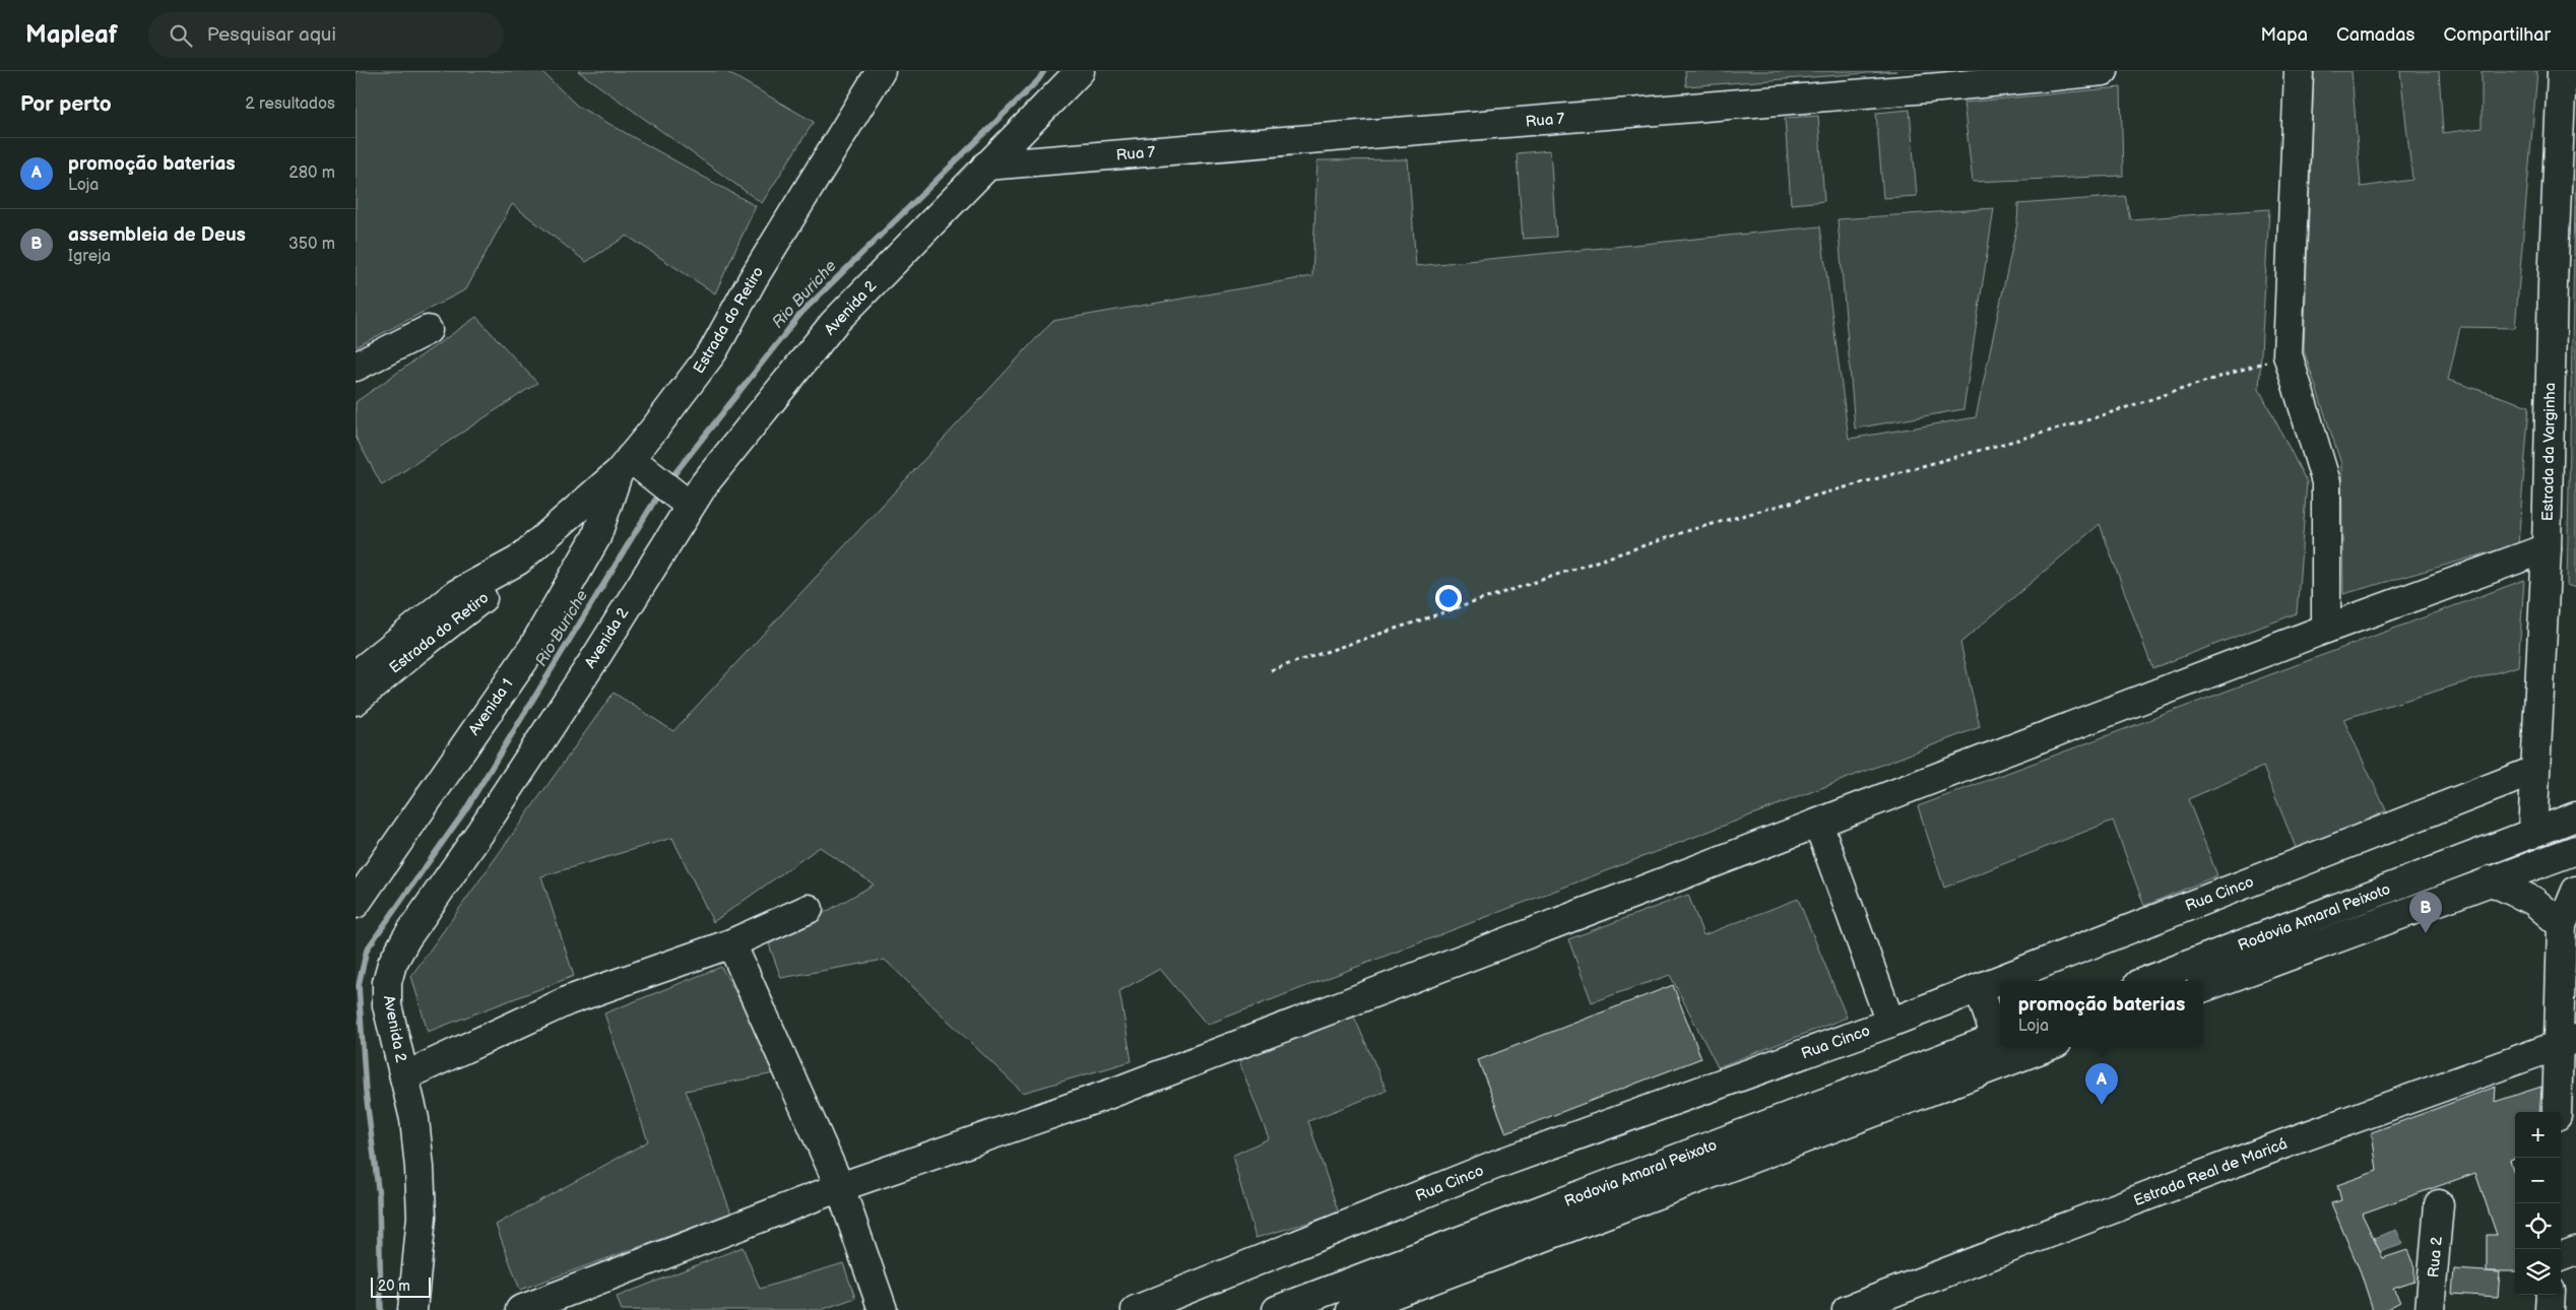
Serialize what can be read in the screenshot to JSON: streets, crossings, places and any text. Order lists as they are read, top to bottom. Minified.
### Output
{"streets":{"main road":["Rua 7","Avenida 2","Estrada do Retiro","Estrada da Varginha","Avenida 1","Rua Cinco","Rodovia Amaral Peixoto","Estrada Real de Maricá","Rua 2"]},"crossings":[["Rua 7","Avenida 2"],["Estrada do Retiro","Avenida 1"],["Estrada da Varginha","Rua Cinco"],["Estrada da Varginha","Rodovia Amaral Peixoto"]],"water":["Rio Buriche"],"scale_bar":"20 m","page":{"header":"Mapleaf","search":"Pesquisar aqui","nav":["Mapa","Camadas","Compartilhar"],"heading":["Por perto","2 resultados"],"list":[{"mark":"A","name":"promoção baterias","note":"Loja","value":"280 m"},{"mark":"B","name":"assembleia de Deus","note":"Igreja","value":"350 m"}],"pins":["B","A"],"popup":["promoção baterias","Loja"],"map_buttons":["+","−"],"scale":"20 m"}}
